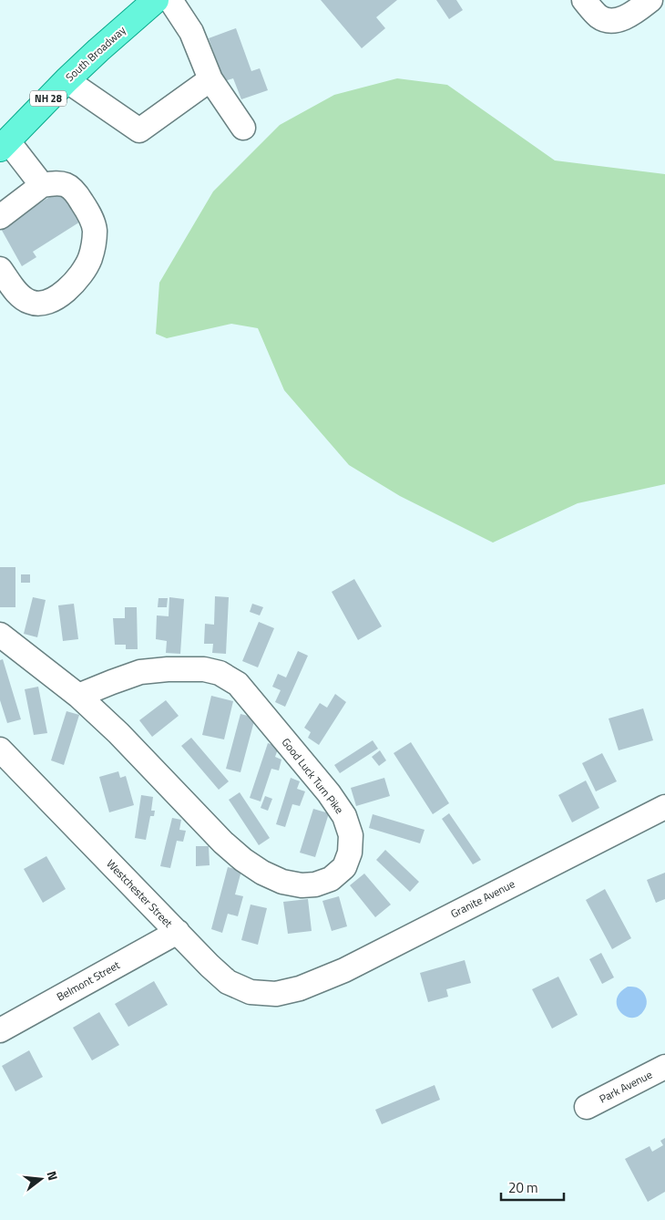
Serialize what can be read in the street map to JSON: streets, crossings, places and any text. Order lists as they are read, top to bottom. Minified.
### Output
{"streets":{"main road":["South Broadway","NH 28"],"street":["Good Luck Turn Pike","Westchester Street","Granite Avenue","Belmont Street","Park Avenue"]},"crossings":[["Westchester Street","Granite Avenue"],["Westchester Street","Belmont Street"]],"scale_bar":"20 m","north":"right"}
